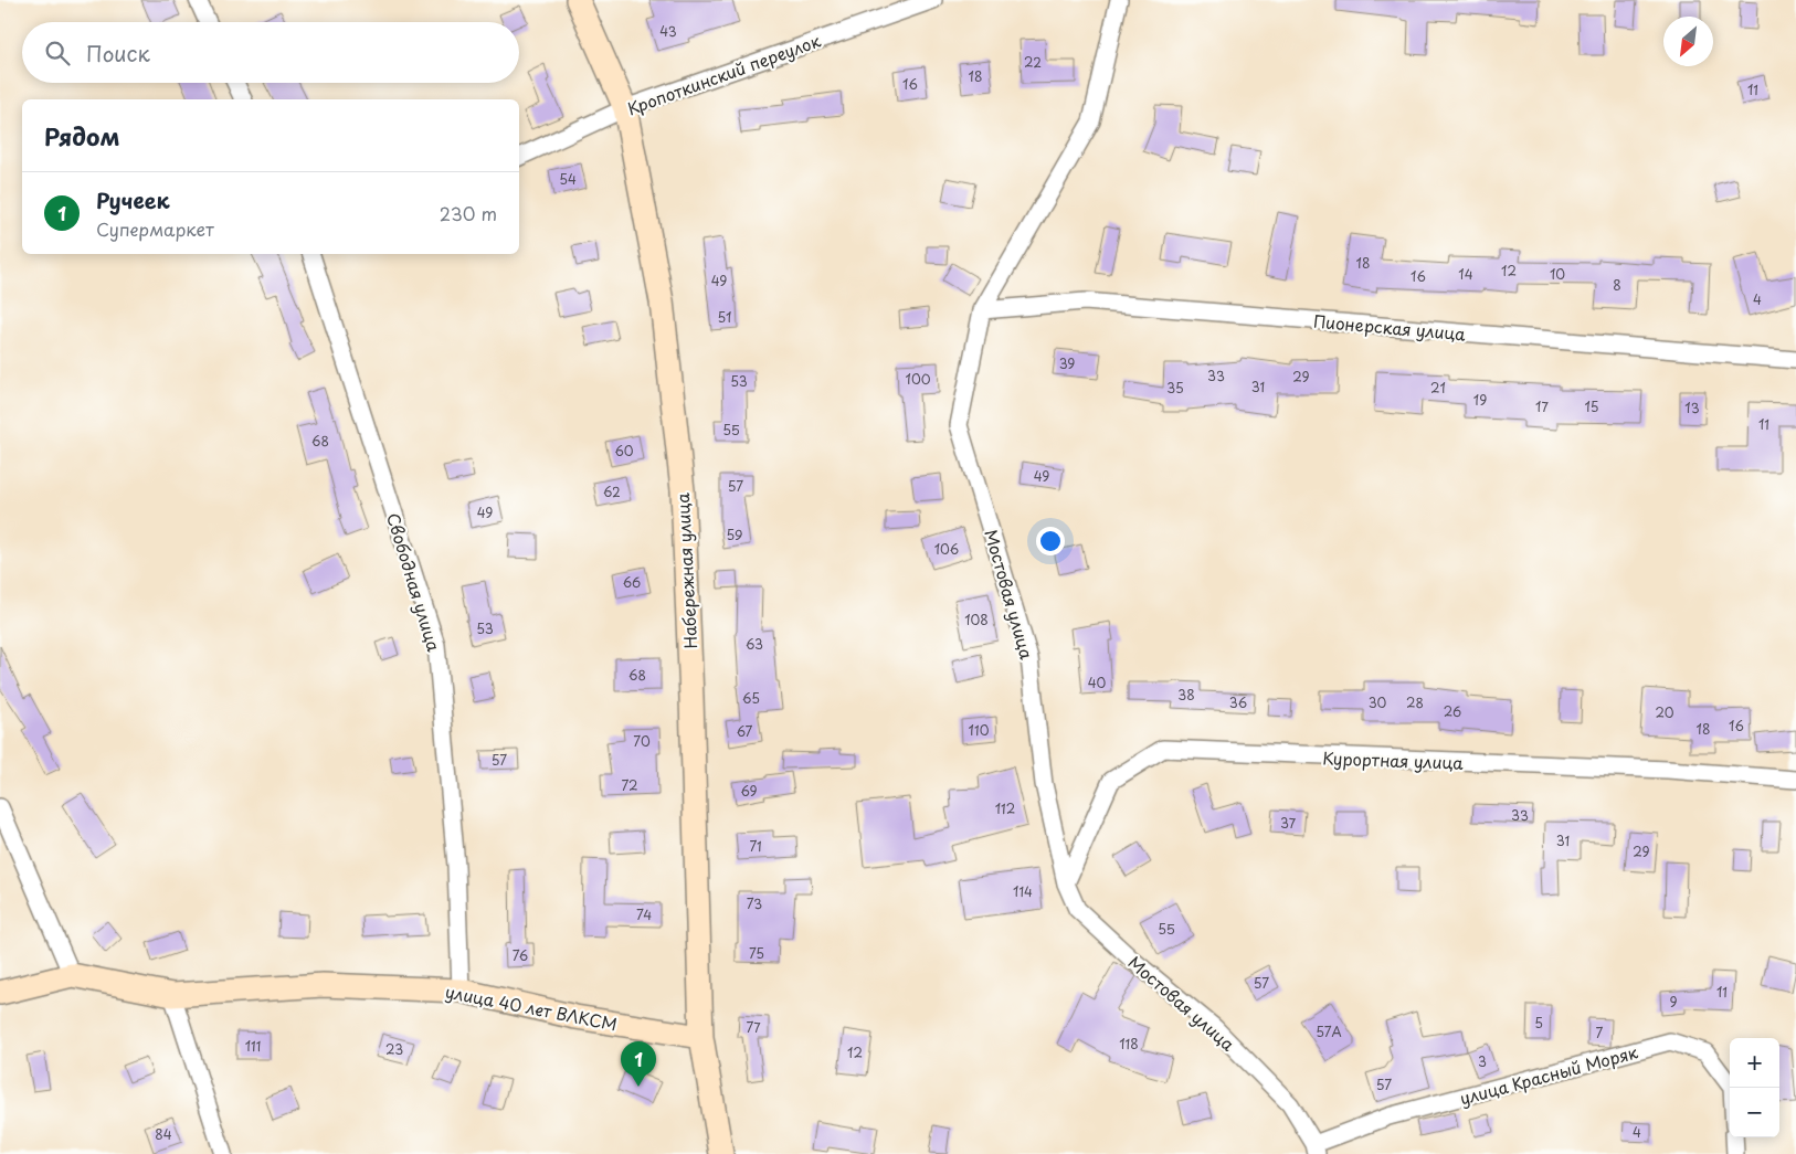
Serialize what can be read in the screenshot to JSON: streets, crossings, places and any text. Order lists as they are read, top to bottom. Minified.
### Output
{"streets":{"street":["Кропоткинский переулок","Пионерская улица","Набережная улица","Свободная улица","Мостовая улица","Курортная улица","улица 40 лет ВЛКСМ","улица Красный Моряк"]},"crossings":[["Кропоткинский переулок","Набережная улица"],["Пионерская улица","Мостовая улица"],["Набережная улица","улица 40 лет ВЛКСМ"],["Свободная улица","улица 40 лет ВЛКСМ"],["Мостовая улица","Курортная улица"],["Мостовая улица","улица Красный Моряк"]],"house_numbers":["43","22","18","16","11","54","18","12","14","10","16","49","8","4","51","39","33","29","100","53","31","35","21","19","17","15","13","11","55","68","60","49","57","62","49","59","106","66","108","53","63","68","40","38","65","36","30","28","26","20","16","18","110","67","70","57","72","69","112","33","37","31","71","29","114","73","74","55","75","76","57","11","9","5","77","57А","7","118","111","23","12","3","57","4","84"],"north":"bottom left","page":{"search":"Поиск","heading":"Рядом","list":[{"mark":"1","name":"Ручеек","note":"Супермаркет","value":"230 m"}],"map_buttons":["+","−"],"pins":"1"}}
